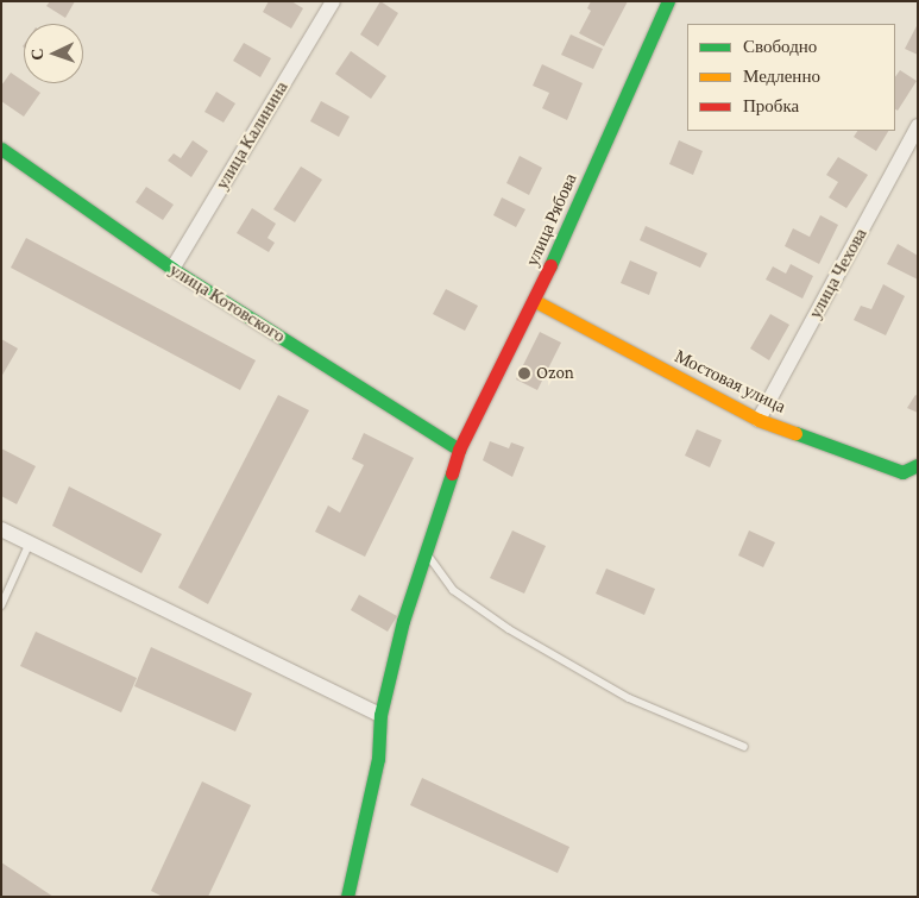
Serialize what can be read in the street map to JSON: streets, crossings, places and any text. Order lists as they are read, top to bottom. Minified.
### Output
{"streets":{"street":["улица Калинина","улица Рябова","улица Чехова","улица Котовского","Мостовая улица"]},"crossings":[["улица Калинина","улица Котовского"],["улица Рябова","улица Котовского"],["улица Рябова","Мостовая улица"],["улица Чехова","Мостовая улица"]],"places":["Ozon"],"legend":["Свободно","Медленно","Пробка"],"north":"left"}
